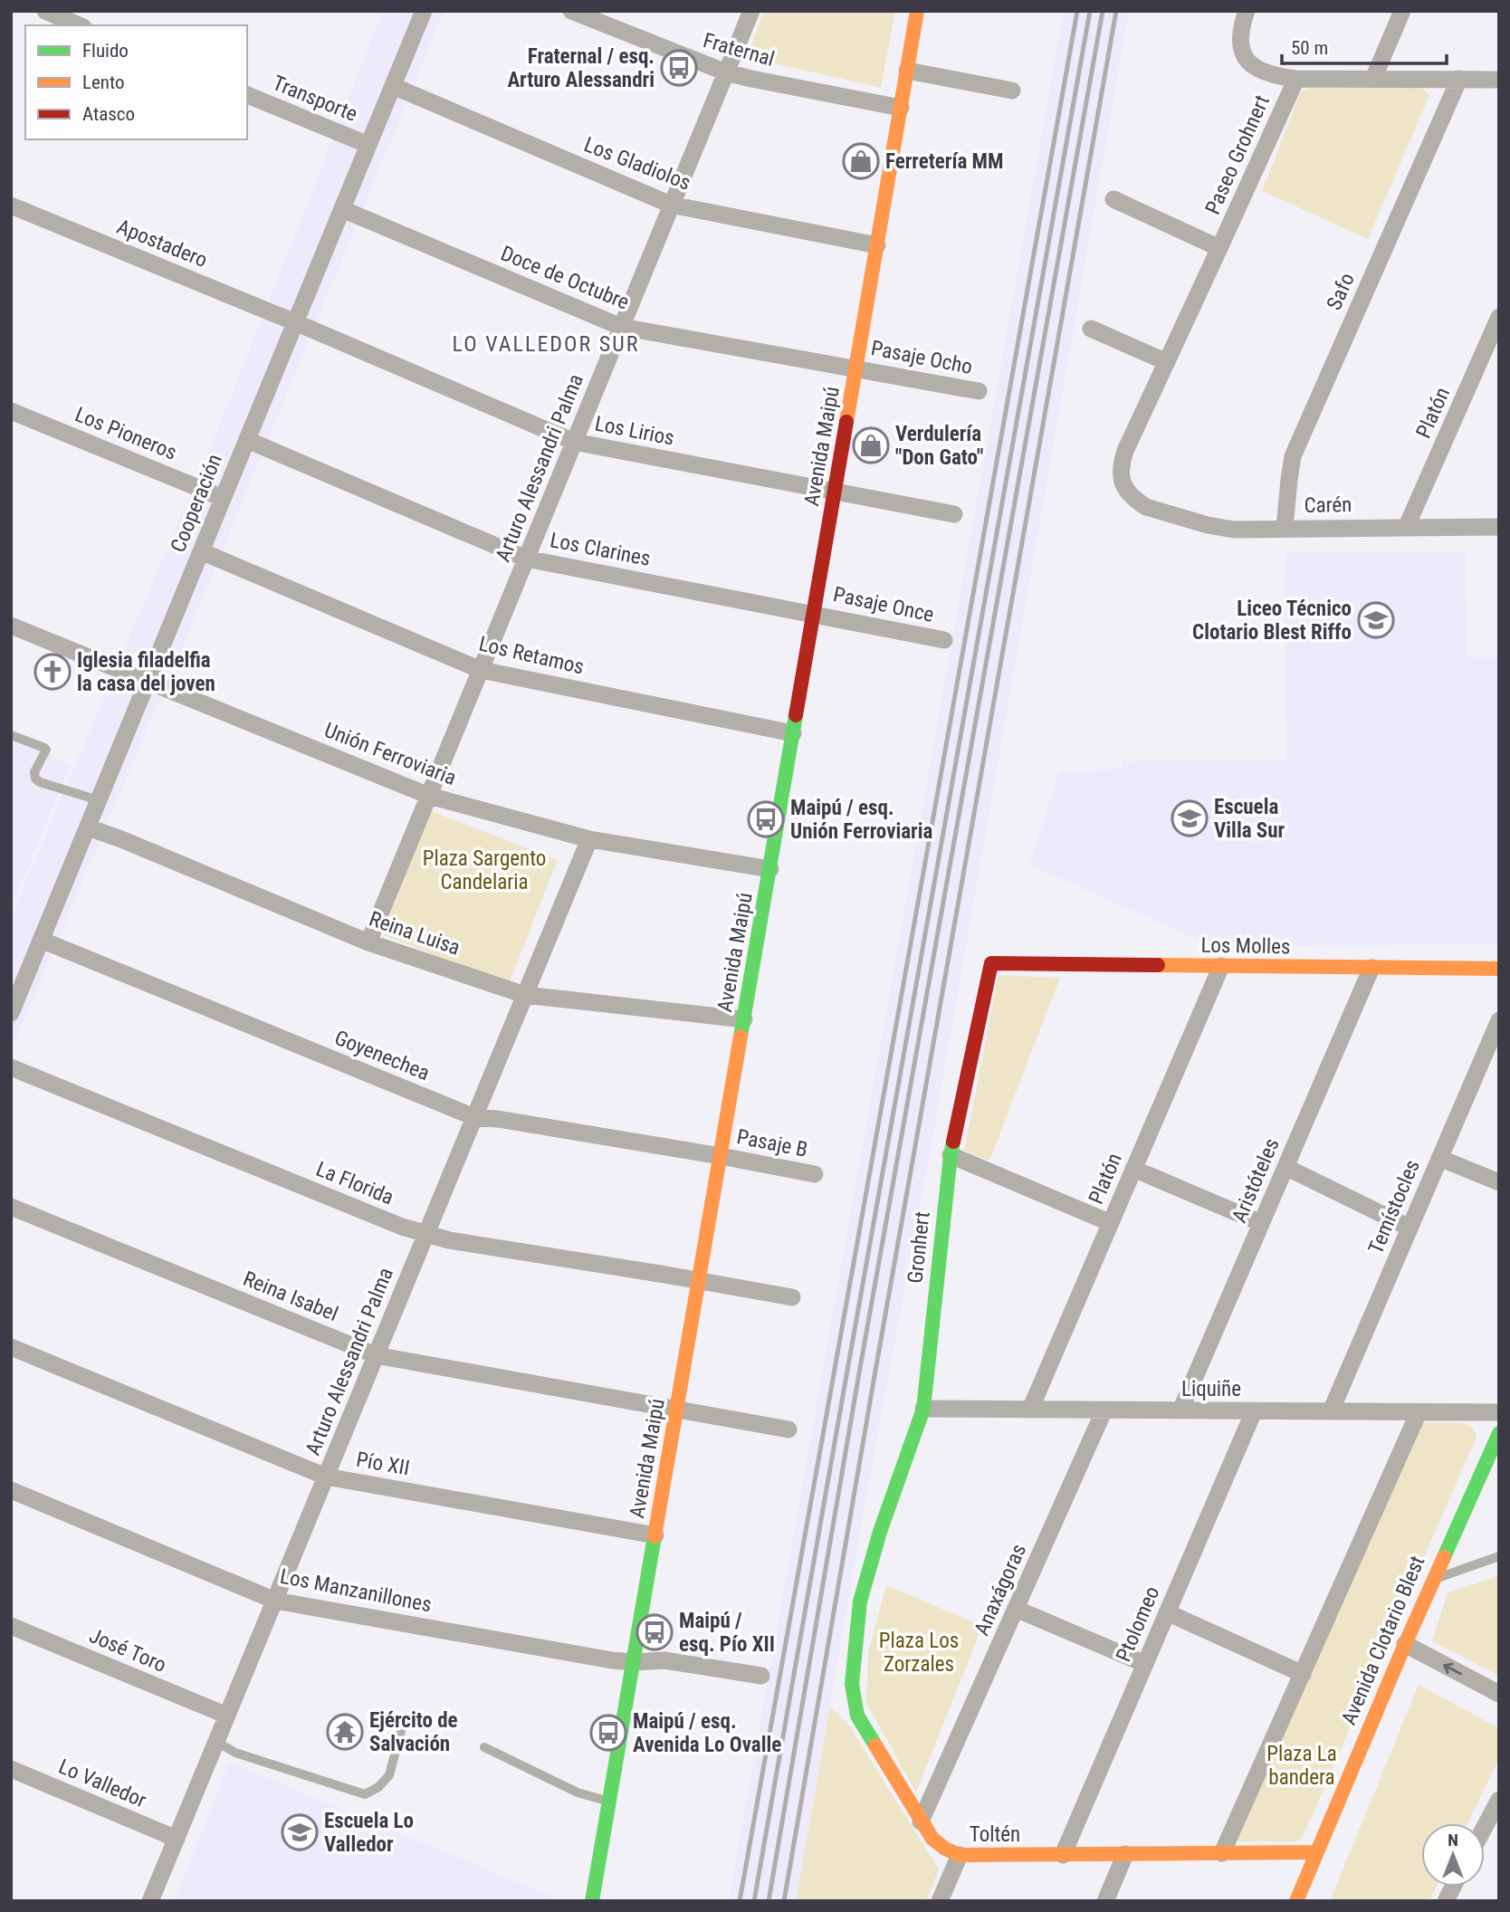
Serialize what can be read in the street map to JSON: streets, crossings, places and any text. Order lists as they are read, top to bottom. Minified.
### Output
{"streets":{"main road":["Avenida Maipú","Los Molles","Gronhert","Avenida Clotario Blest","Toltén"],"street":["Fraternal","Transporte","Paseo Grohnert","Los Gladiolos","Apostadero","Doce de Octubre","Safo","Pasaje Ocho","Platón","Los Lirios","Los Pioneros","Arturo Alessandri Palma","Cooperación","Carén","Los Clarines","Pasaje Once","Los Retamos","Unión Ferroviaria","Reina Luisa","Goyenechea","Pasaje B","Aristóteles","La Florida","Temístocles","Reina Isabel","Liquiñe","Pío XII","Anaxágoras","Los Manzanillones","Ptolomeo","José Toro","Lo Valledor"]},"crossings":[["Fraternal","Avenida Maipú"],["Fraternal","Arturo Alessandri Palma"],["Transporte","Cooperación"],["Paseo Grohnert","Carén"],["Los Gladiolos","Avenida Maipú"],["Los Gladiolos","Arturo Alessandri Palma"],["Los Gladiolos","Cooperación"],["Apostadero","Los Lirios"],["Apostadero","Cooperación"],["Doce de Octubre","Pasaje Ocho"],["Doce de Octubre","Avenida Maipú"],["Doce de Octubre","Arturo Alessandri Palma"],["Doce de Octubre","Cooperación"],["Safo","Carén"],["Pasaje Ocho","Avenida Maipú"],["Platón","Carén"],["Platón","Los Molles"],["Platón","Liquiñe"],["Los Lirios","Avenida Maipú"],["Los Lirios","Arturo Alessandri Palma"],["Los Lirios","Cooperación"],["Los Pioneros","Cooperación"],["Avenida Maipú","Los Clarines"],["Avenida Maipú","Pasaje Once"],["Avenida Maipú","Los Retamos"],["Avenida Maipú","Unión Ferroviaria"],["Avenida Maipú","Reina Luisa"],["Avenida Maipú","Goyenechea"],["Avenida Maipú","Pasaje B"],["Avenida Maipú","La Florida"],["Avenida Maipú","Reina Isabel"],["Avenida Maipú","Pío XII"],["Avenida Maipú","Los Manzanillones"],["Arturo Alessandri Palma","Los Clarines"],["Arturo Alessandri Palma","Los Retamos"],["Arturo Alessandri Palma","Unión Ferroviaria"],["Arturo Alessandri Palma","Reina Luisa"],["Arturo Alessandri Palma","Goyenechea"],["Arturo Alessandri Palma","La Florida"],["Arturo Alessandri Palma","Reina Isabel"],["Arturo Alessandri Palma","Pío XII"],["Arturo Alessandri Palma","Los Manzanillones"],["Arturo Alessandri Palma","José Toro"],["Arturo Alessandri Palma","Lo Valledor"],["Cooperación","Los Clarines"],["Cooperación","Los Retamos"],["Cooperación","Unión Ferroviaria"],["Cooperación","Reina Luisa"],["Cooperación","Goyenechea"],["Los Clarines","Pasaje Once"],["Los Molles","Aristóteles"],["Los Molles","Gronhert"],["Goyenechea","Pasaje B"],["Aristóteles","Liquiñe"],["Temístocles","Liquiñe"],["Gronhert","Liquiñe"],["Gronhert","Toltén"],["Liquiñe","Anaxágoras"],["Liquiñe","Ptolomeo"],["Anaxágoras","Toltén"],["Ptolomeo","Toltén"],["Avenida Clotario Blest","Toltén"]],"districts":["LO VALLEDOR SUR"],"parks":["Plaza Sargento Candelaria","Plaza Los Zorzales","Plaza La bandera"],"places":{"bus stop":["Fraternal / esq. Arturo Alessandri","Maipú / esq. Unión Ferroviaria","Maipú / esq. Pío XII","Maipú / esq. Avenida Lo Ovalle"],"shop":["Ferretería MM","Verdulería \"Don Gato\""],"school or university":["Liceo Técnico Clotario Blest Riffo","Escuela Villa Sur","Escuela Lo Valledor"],"church":["Iglesia filadelfia la casa del joven"],"temple":["Ejército de Salvación"]},"legend":["Fluido","Lento","Atasco"],"scale_bar":"50 m","north":"top"}
